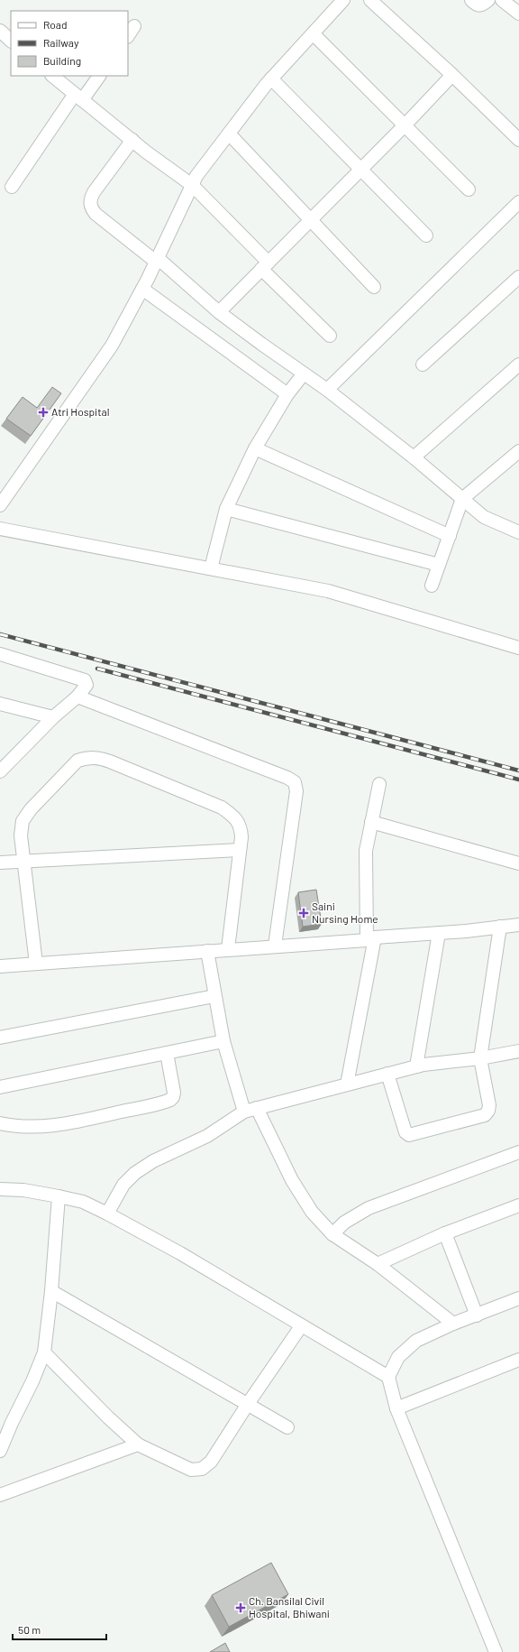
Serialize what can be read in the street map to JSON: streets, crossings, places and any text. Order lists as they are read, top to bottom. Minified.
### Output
{"places":{"health":["Atri Hospital","Saini Nursing Home","Ch. Bansilal Civil Hospital, Bhiwani"]},"legend":["Road","Railway","Building"],"scale_bar":"50 m"}
